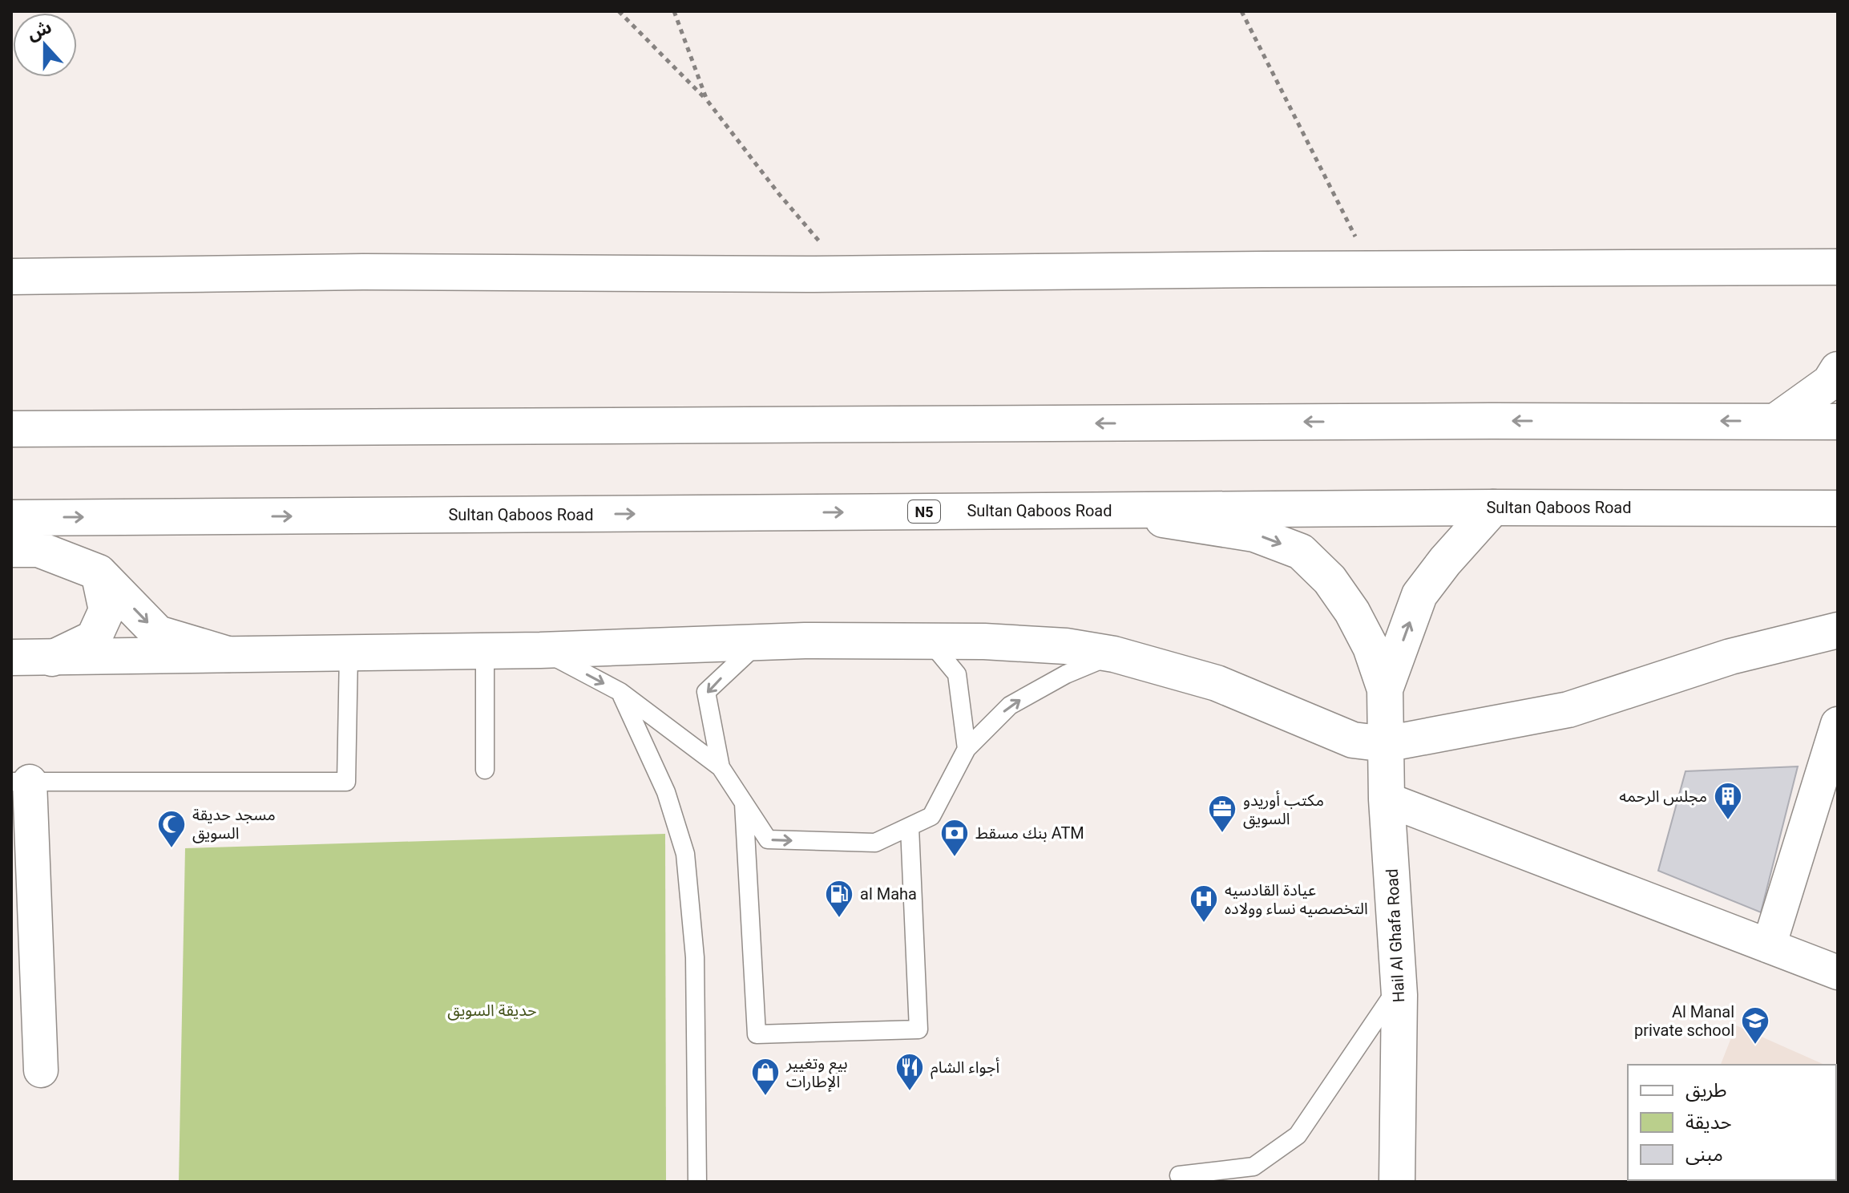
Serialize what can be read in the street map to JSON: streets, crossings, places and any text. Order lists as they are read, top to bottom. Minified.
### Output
{"streets":{"main road":["Sultan Qaboos Road","N5","Hail Al Ghafa Road"]},"crossings":[["Sultan Qaboos Road","Hail Al Ghafa Road"]],"parks":["حديقة السويق"],"places":{"building":["مجلس الرحمه"],"office":["مكتب أوريدو السويق"],"mosque":["مسجد حديقة السويق"],"bank":["بنك مسقط ATM"],"fuel station":["al Maha"],"hospital":["عيادة القادسيه التخصصيه نساء وولاده"],"school or university":["Al Manal private school"],"restaurant":["أجواء الشام"],"shop":["بيع وتغيير الإطارات"]},"legend":["طريق","حديقة","مبنى"],"north":"top"}
